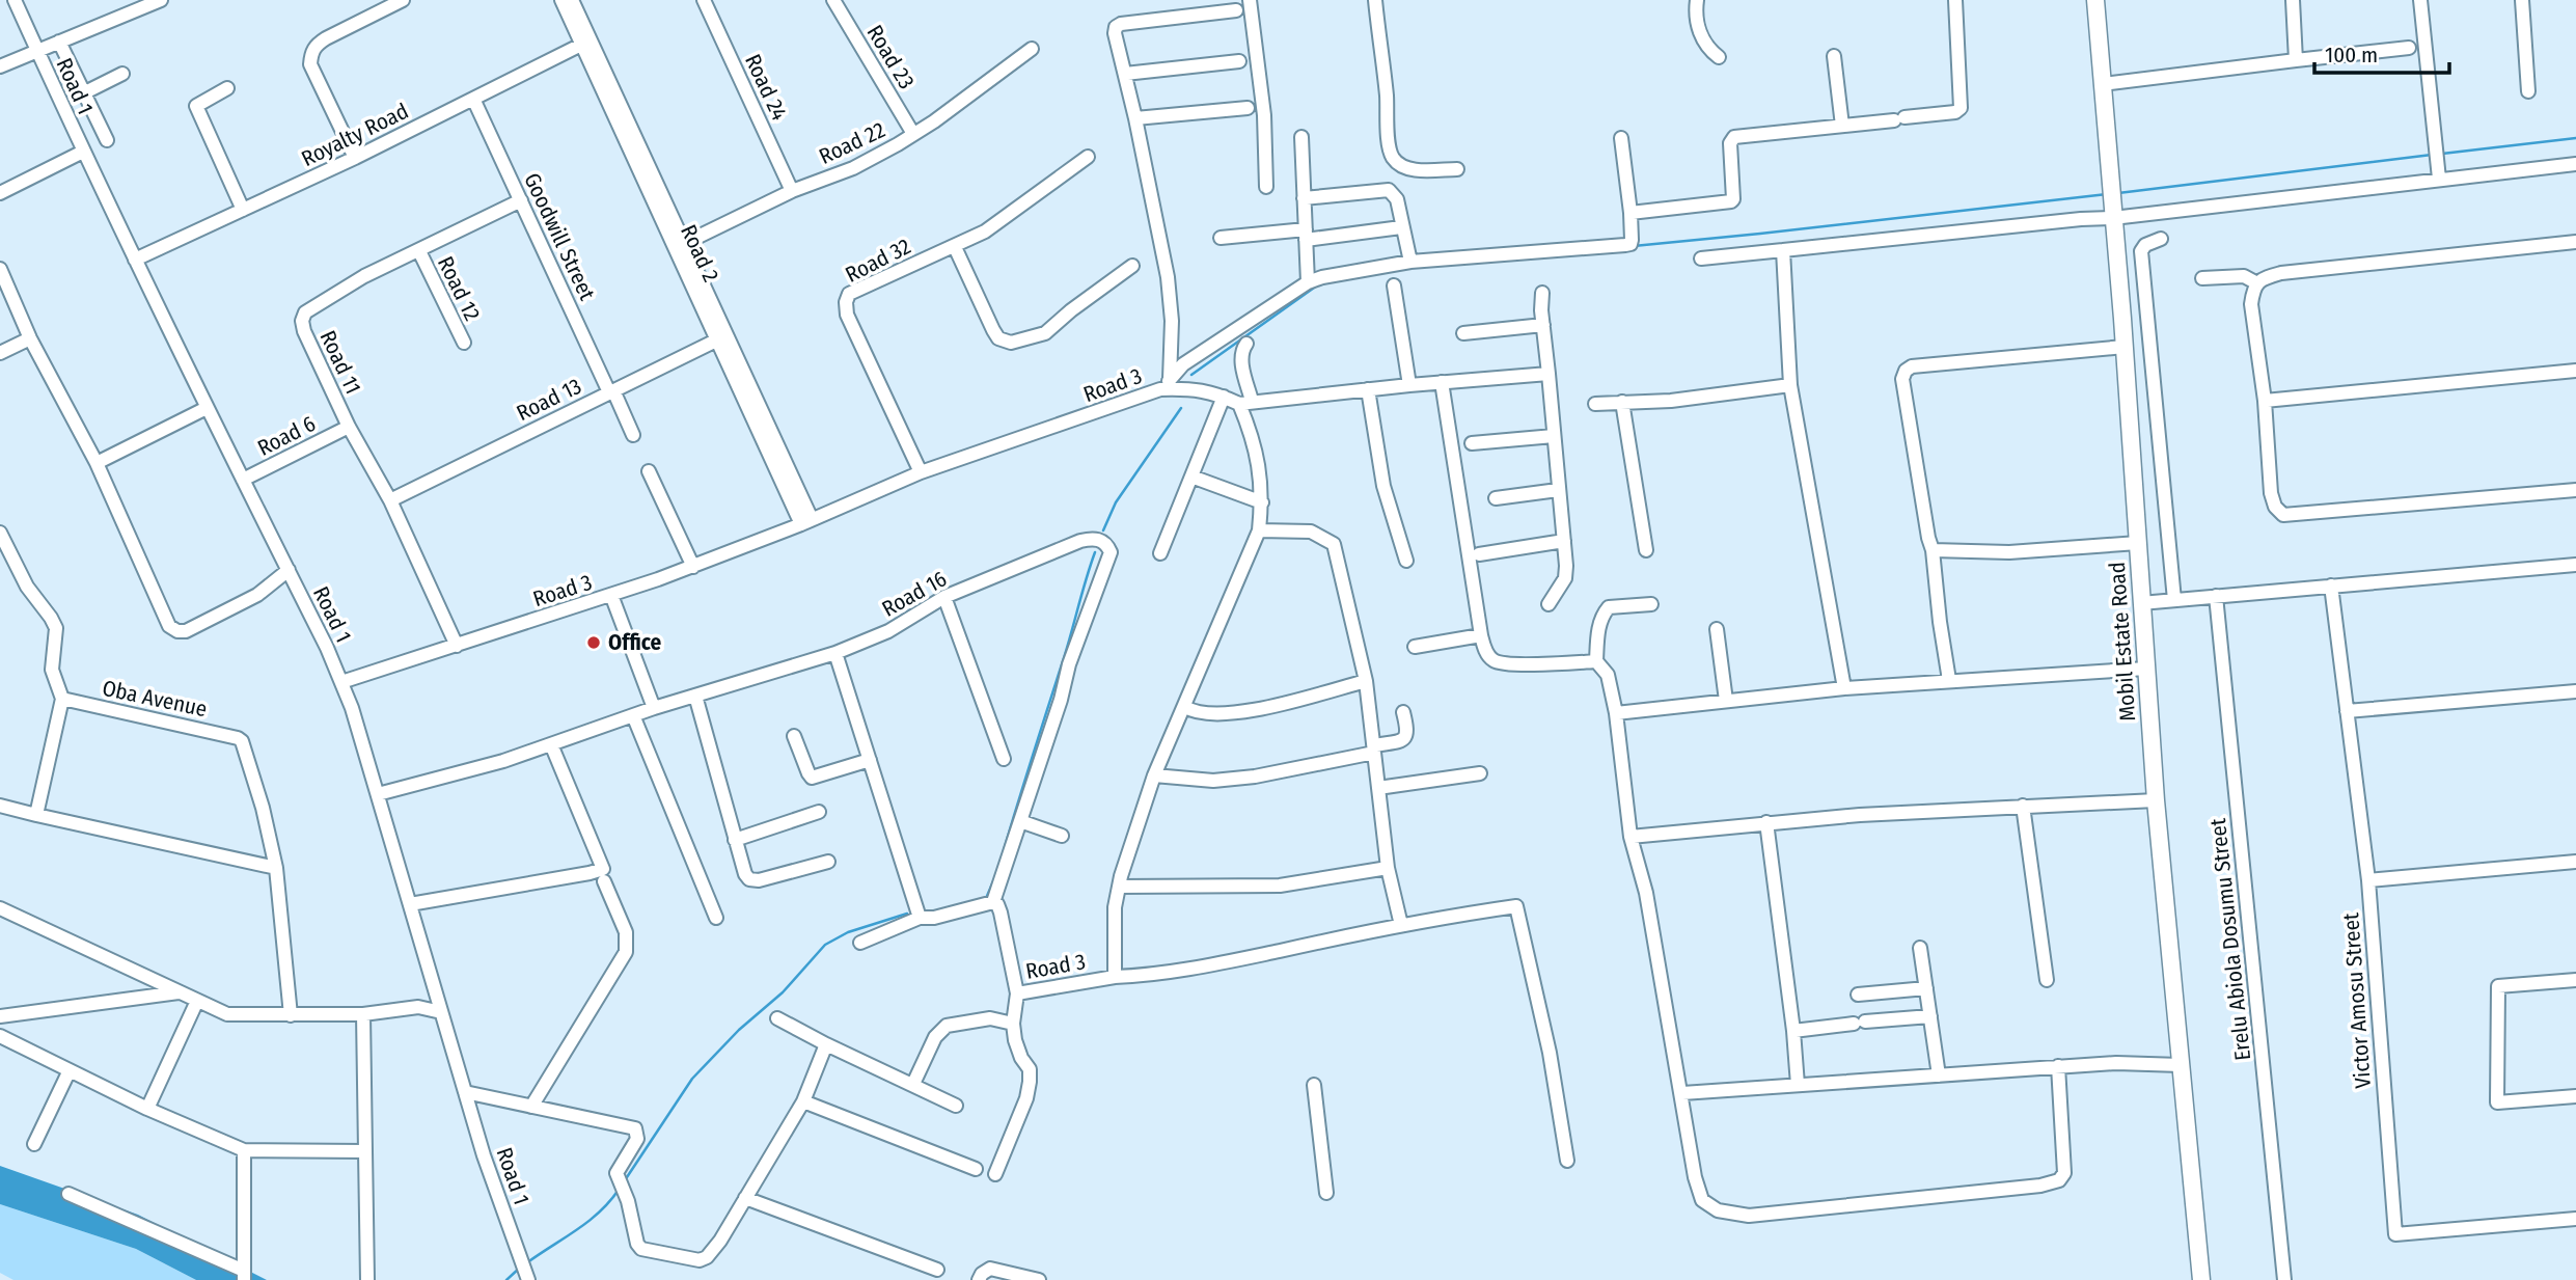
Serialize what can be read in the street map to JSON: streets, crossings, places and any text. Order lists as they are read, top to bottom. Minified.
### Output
{"streets":{"main road":["Mobil Estate Road"],"street":["Road 23","Road 1","Road 24","Royalty Road","Road 22","Goodwill Street","Road 2","Road 32","Road 12","Road 11","Road 3","Road 13","Road 6","Road 16","Oba Avenue","Erelu Abiola Dosumu Street","Victor Amosu Street"]},"crossings":[["Road 23","Road 22"],["Road 1","Royalty Road"],["Road 1","Road 3"],["Road 1","Road 6"],["Road 1","Road 16"],["Road 24","Road 22"],["Royalty Road","Goodwill Street"],["Royalty Road","Road 2"],["Road 22","Road 2"],["Goodwill Street","Road 11"],["Goodwill Street","Road 13"],["Road 2","Road 3"],["Road 2","Road 13"],["Road 32","Road 3"],["Road 12","Road 11"],["Road 11","Road 3"],["Road 11","Road 13"],["Road 11","Road 6"]],"places":["Office"],"scale_bar":"100 m"}
